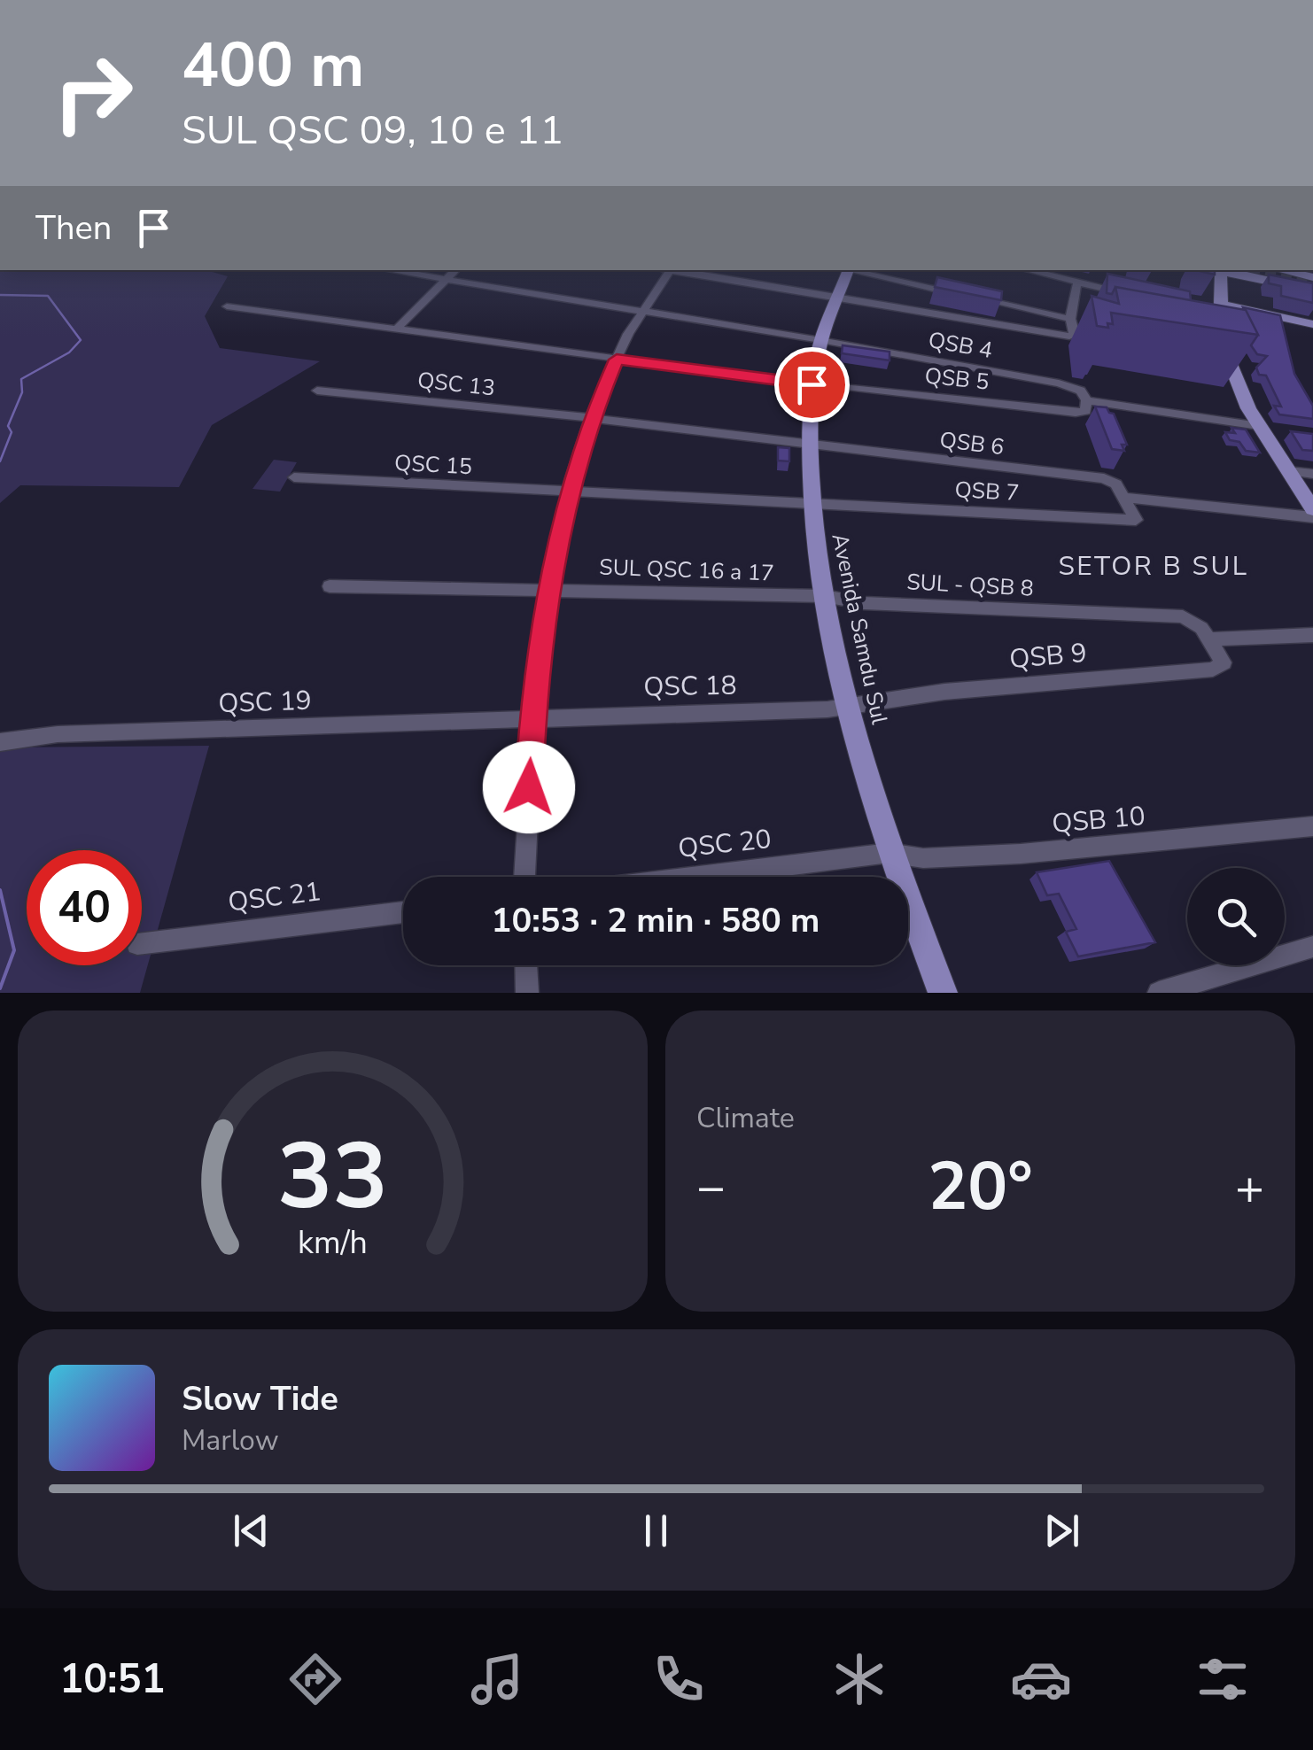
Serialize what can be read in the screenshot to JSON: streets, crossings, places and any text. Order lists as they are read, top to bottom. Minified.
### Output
{"streets":{"main road":["Avenida Samdu Sul"],"street":["QSB 4","QSB 5","QSC 13","QSB 6","QSC 15","QSB 7","SUL QSC 16 a 17","SUL - QSB 8","QSB 9","QSC 18","QSC 19","QSB 10","QSC 20","QSC 21"]},"crossings":[["QSB 4","QSB 5"],["QSB 4","Avenida Samdu Sul"],["QSB 5","Avenida Samdu Sul"],["QSC 13","QSB 6"],["QSC 13","Avenida Samdu Sul"],["QSB 6","QSB 7"],["QSB 6","Avenida Samdu Sul"],["QSC 15","QSB 7"],["QSC 15","Avenida Samdu Sul"],["QSB 7","Avenida Samdu Sul"],["SUL QSC 16 a 17","SUL - QSB 8"],["SUL QSC 16 a 17","Avenida Samdu Sul"],["SUL - QSB 8","Avenida Samdu Sul"],["SUL - QSB 8","QSB 9"],["Avenida Samdu Sul","QSB 9"],["Avenida Samdu Sul","QSC 18"],["Avenida Samdu Sul","QSB 10"],["Avenida Samdu Sul","QSC 20"],["QSB 9","QSC 18"],["QSC 18","QSC 19"],["QSB 10","QSC 20"]],"districts":["SETOR B SUL"],"page":{"turn":["400 m","SUL QSC 09, 10 e 11"],"then":"Then","limit":"40","trip":"10:53 · 2 min · 580 m","tile":"Climate","heat":["−","20°","+"],"song":["Slow Tide","Marlow"],"tabs":"10:51","gauge":["33","km/h"]}}
